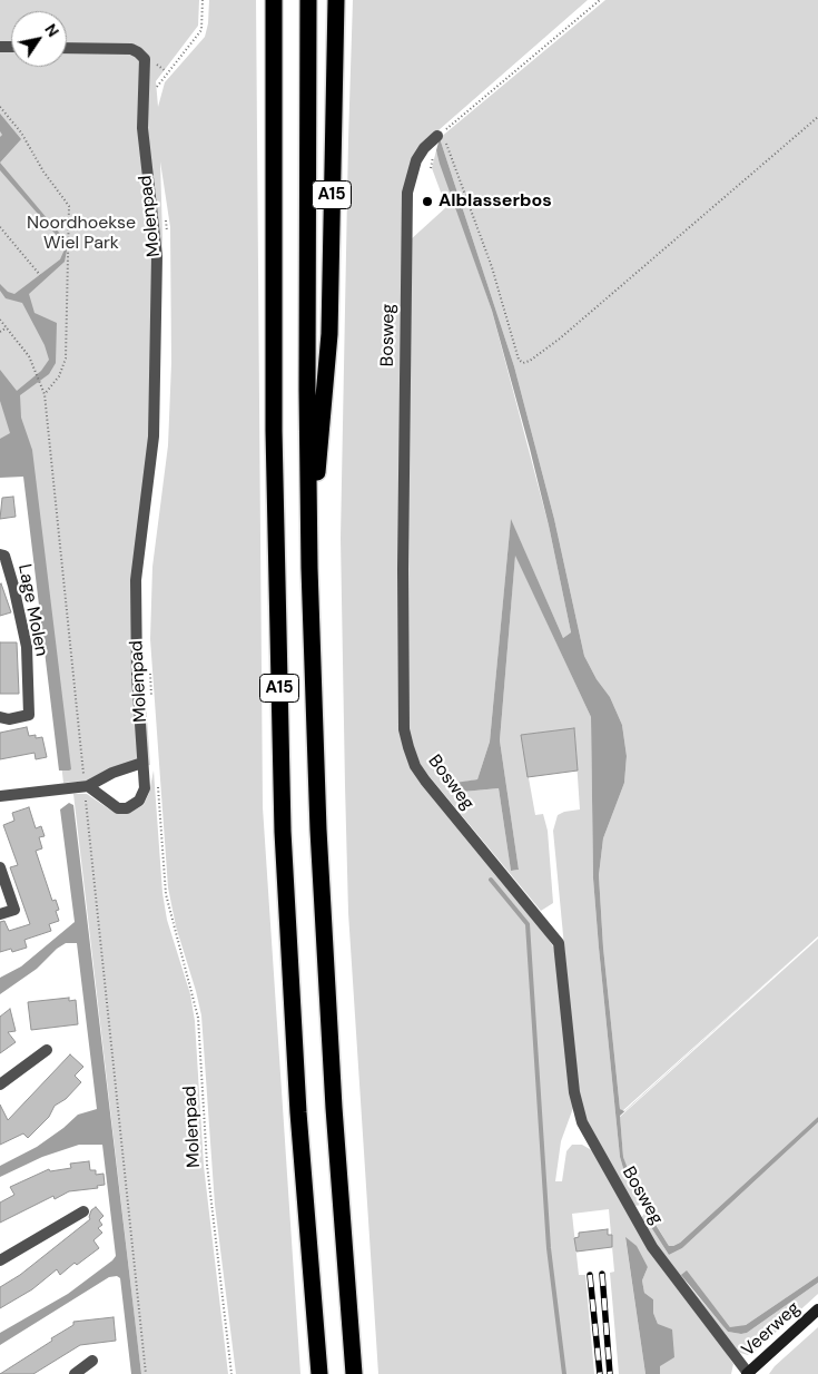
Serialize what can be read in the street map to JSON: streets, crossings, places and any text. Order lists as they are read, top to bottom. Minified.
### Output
{"streets":{"highway":["A15"],"street":["Bosweg","Lage Molen","Veerweg"],"path":["Molenpad"]},"crossings":[["Bosweg","Veerweg"]],"parks":["Noordhoekse Wiel Park"],"places":["Alblasserbos"],"north":"top right"}
